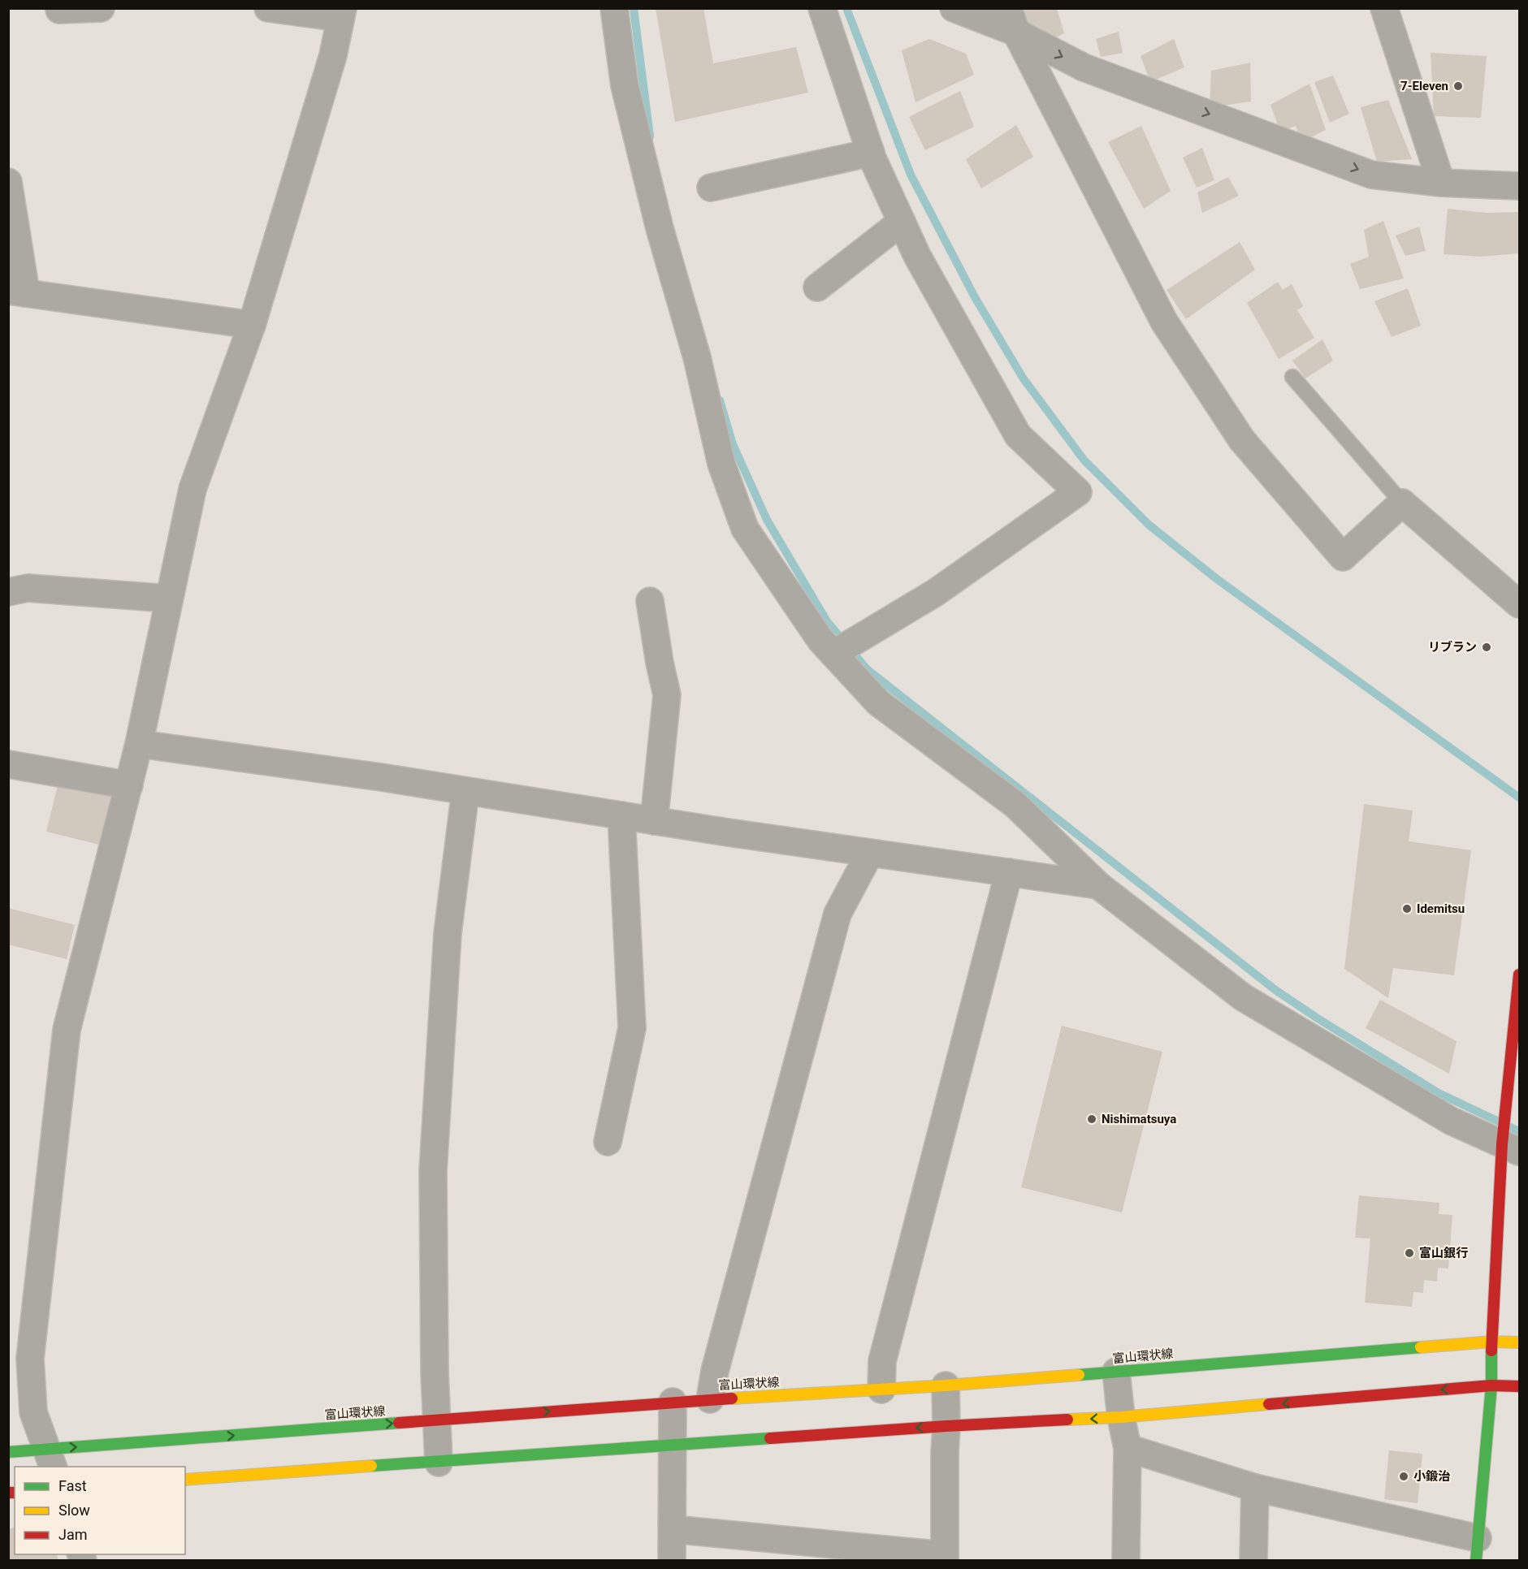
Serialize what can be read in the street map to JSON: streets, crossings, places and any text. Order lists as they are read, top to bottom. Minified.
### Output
{"streets":{"main road":["富山環状線"]},"places":["7-Eleven","リブラン","Idemitsu","Nishimatsuya","富山銀行","小鍛治"],"legend":["Fast","Slow","Jam"]}
